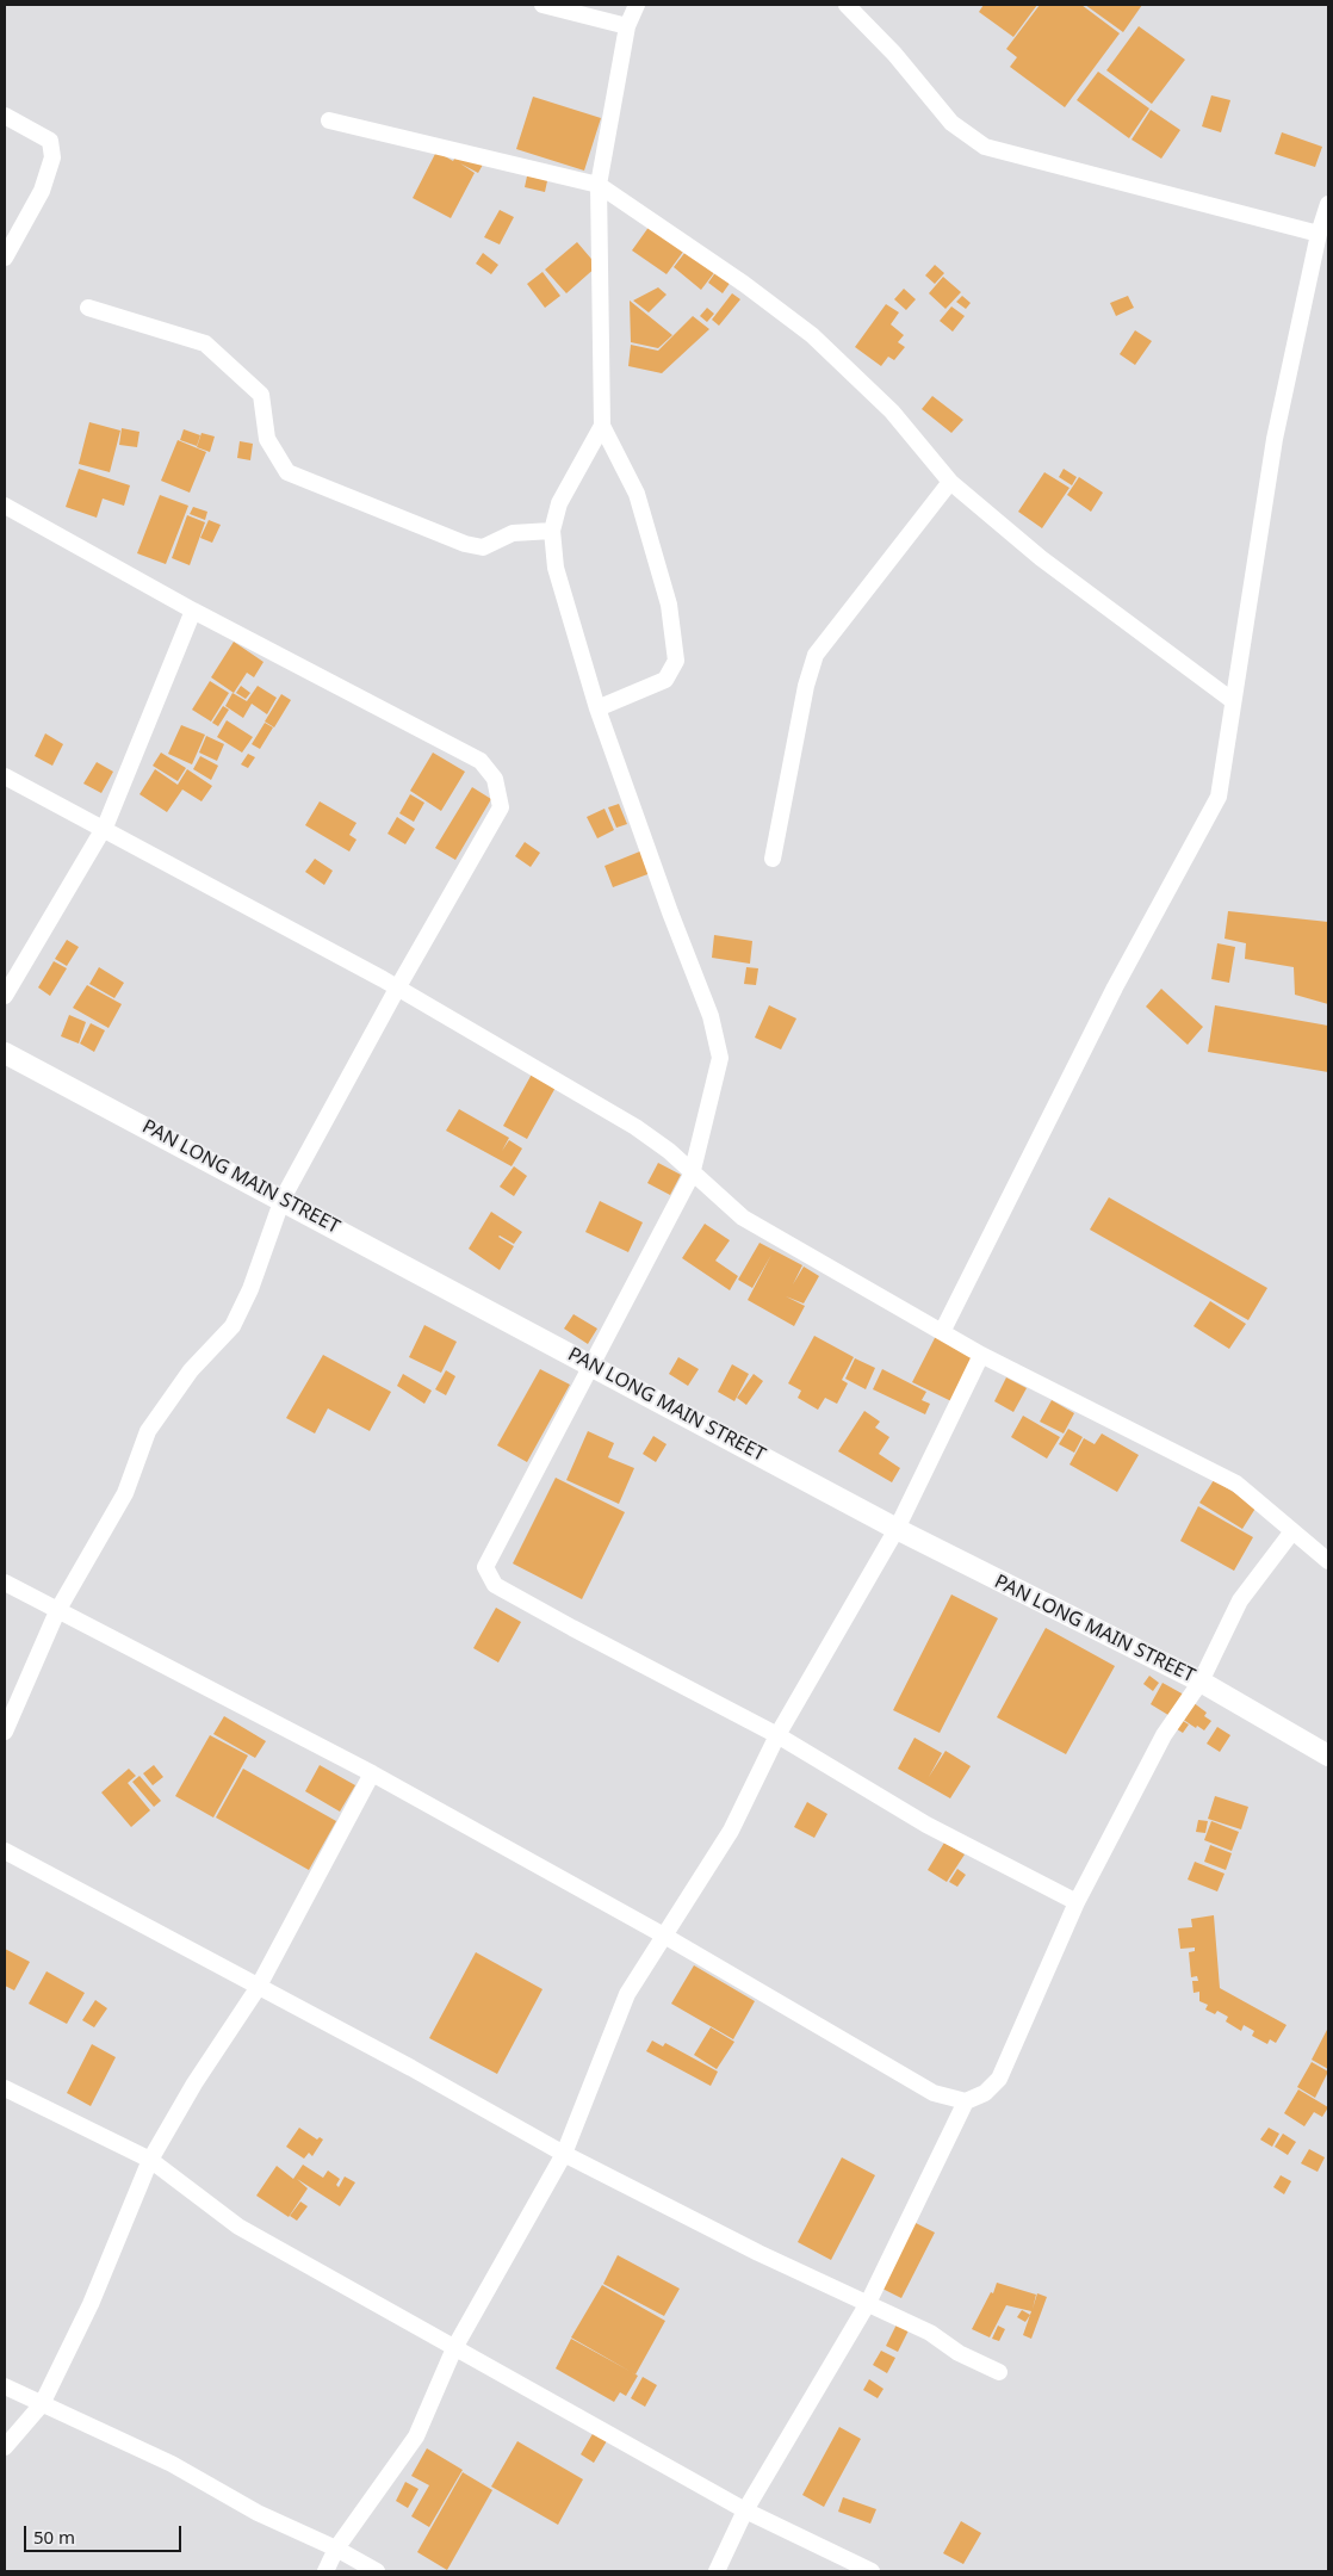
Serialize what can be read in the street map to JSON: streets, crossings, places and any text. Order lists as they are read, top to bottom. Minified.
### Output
{"streets":{"street":["PAN LONG MAIN STREET"]},"scale_bar":"50 m"}
